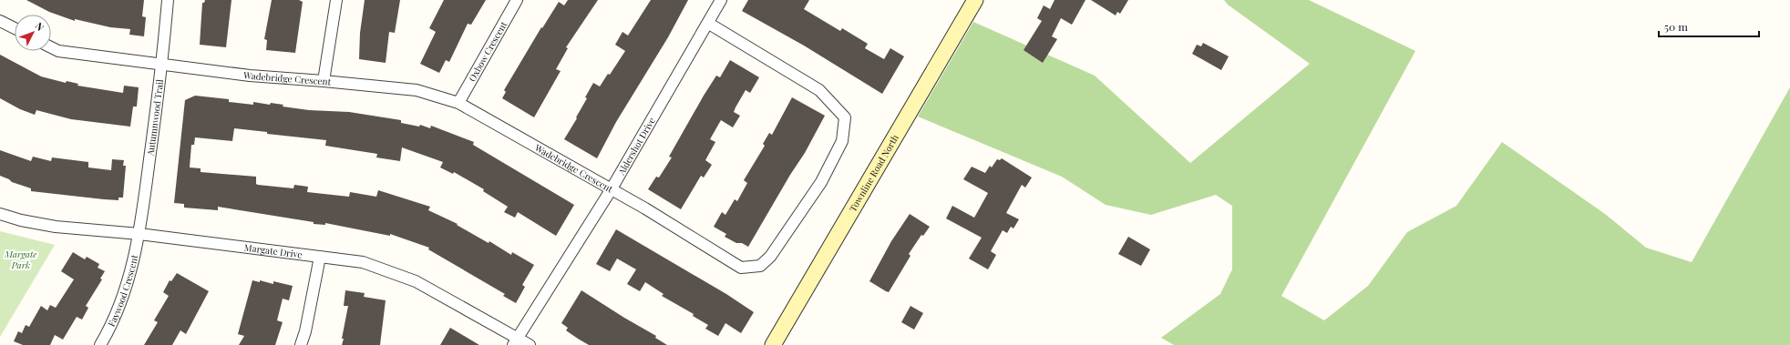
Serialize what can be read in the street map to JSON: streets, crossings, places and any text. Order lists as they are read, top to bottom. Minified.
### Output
{"streets":{"main road":["Townline Road North"],"street":["Oxbow Crescent","Wadebridge Crescent","Autumnwood Trail","Aldershot Drive","Margate Drive","Faywood Crescent"]},"crossings":[["Oxbow Crescent","Wadebridge Crescent"],["Wadebridge Crescent","Autumnwood Trail"],["Wadebridge Crescent","Aldershot Drive"],["Autumnwood Trail","Margate Drive"],["Autumnwood Trail","Faywood Crescent"],["Aldershot Drive","Margate Drive"],["Margate Drive","Faywood Crescent"]],"parks":["Margate Park"],"scale_bar":"50 m","north":"top right"}
